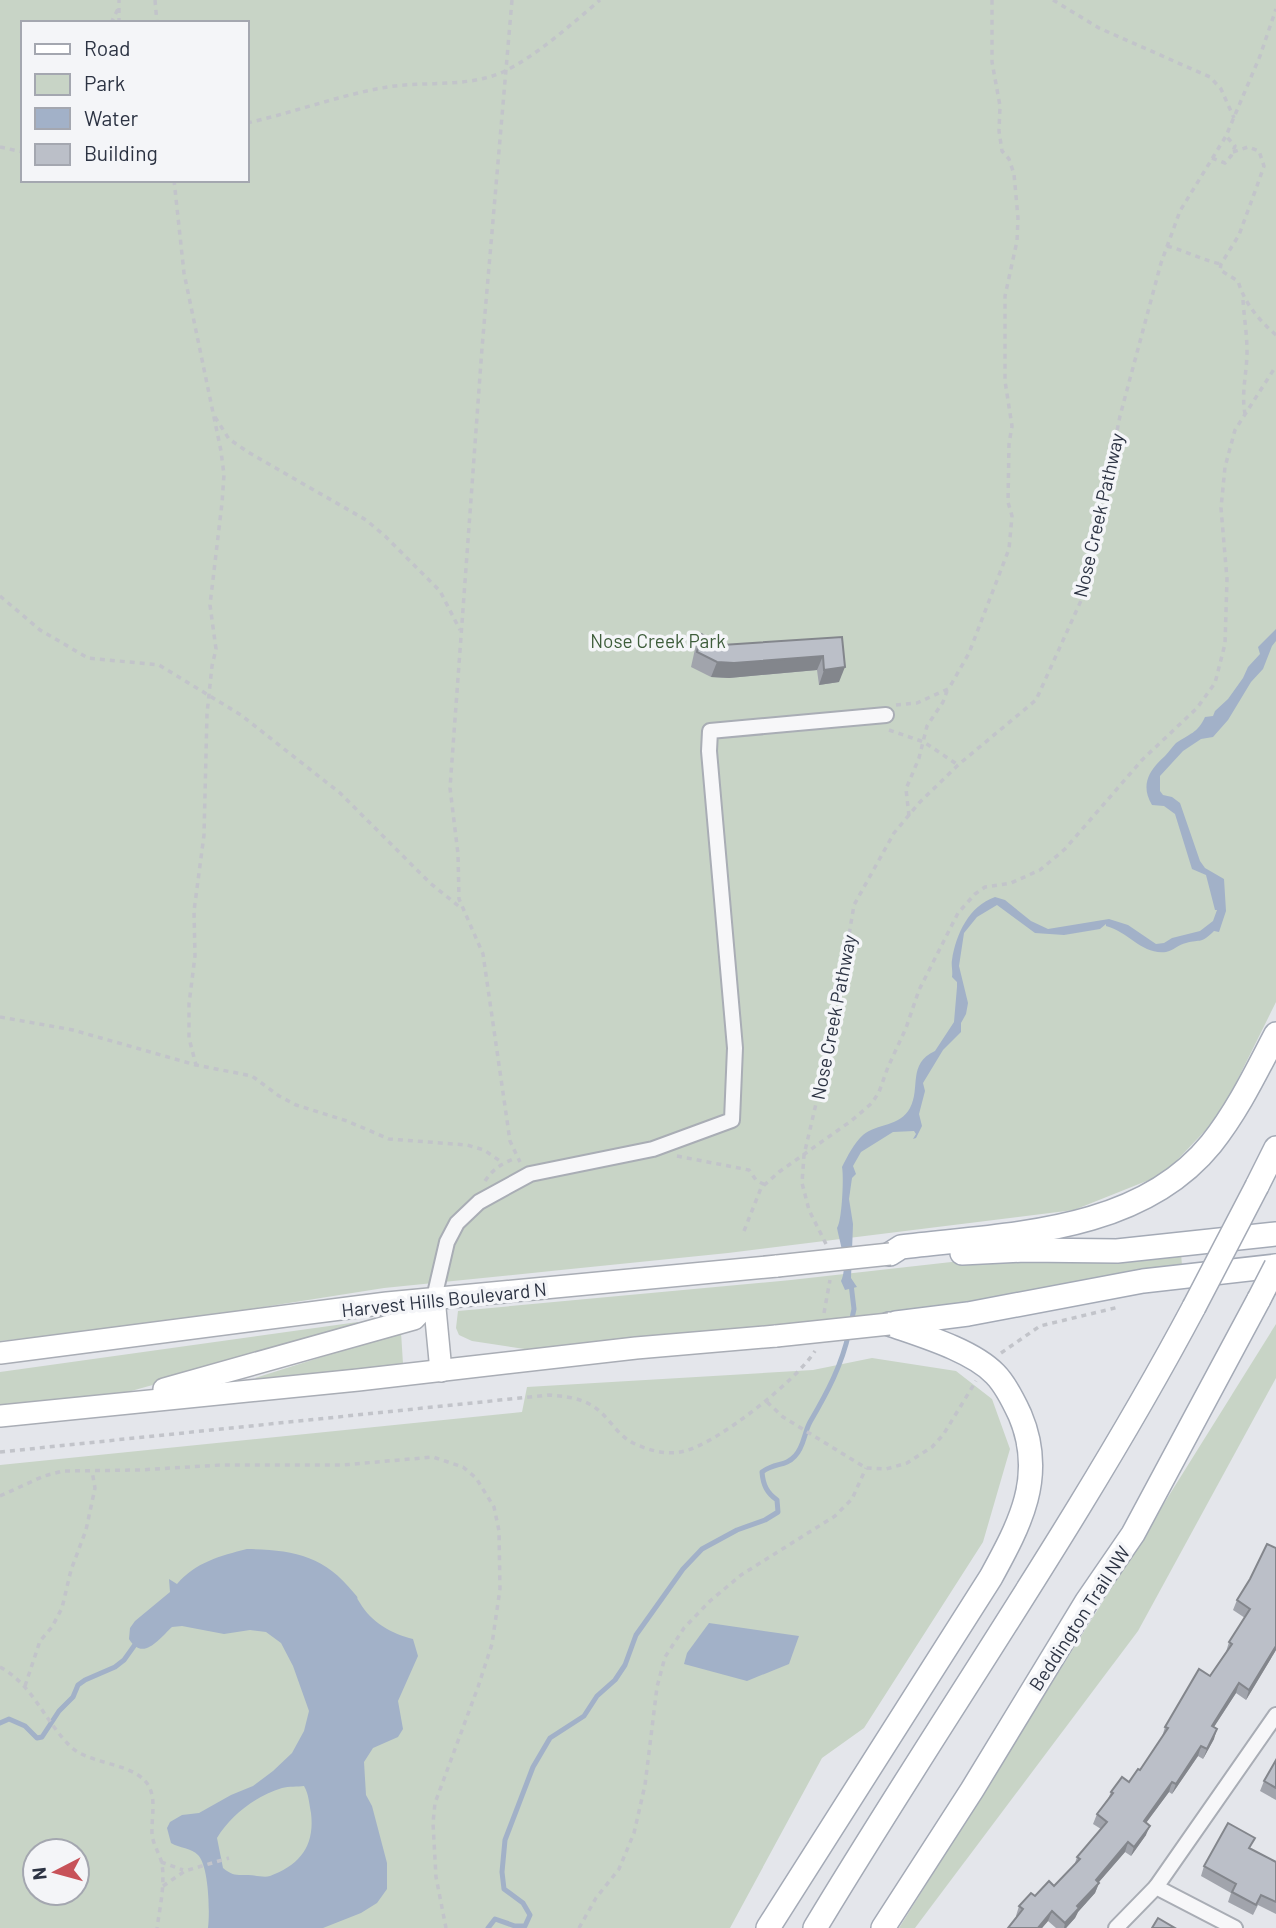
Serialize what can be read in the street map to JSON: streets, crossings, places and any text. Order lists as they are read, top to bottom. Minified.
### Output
{"streets":{"main road":["Harvest Hills Boulevard N","Beddington Trail NW"],"path":["Nose Creek Pathway"]},"parks":["Nose Creek Park"],"legend":["Road","Park","Water","Building"],"north":"left"}
